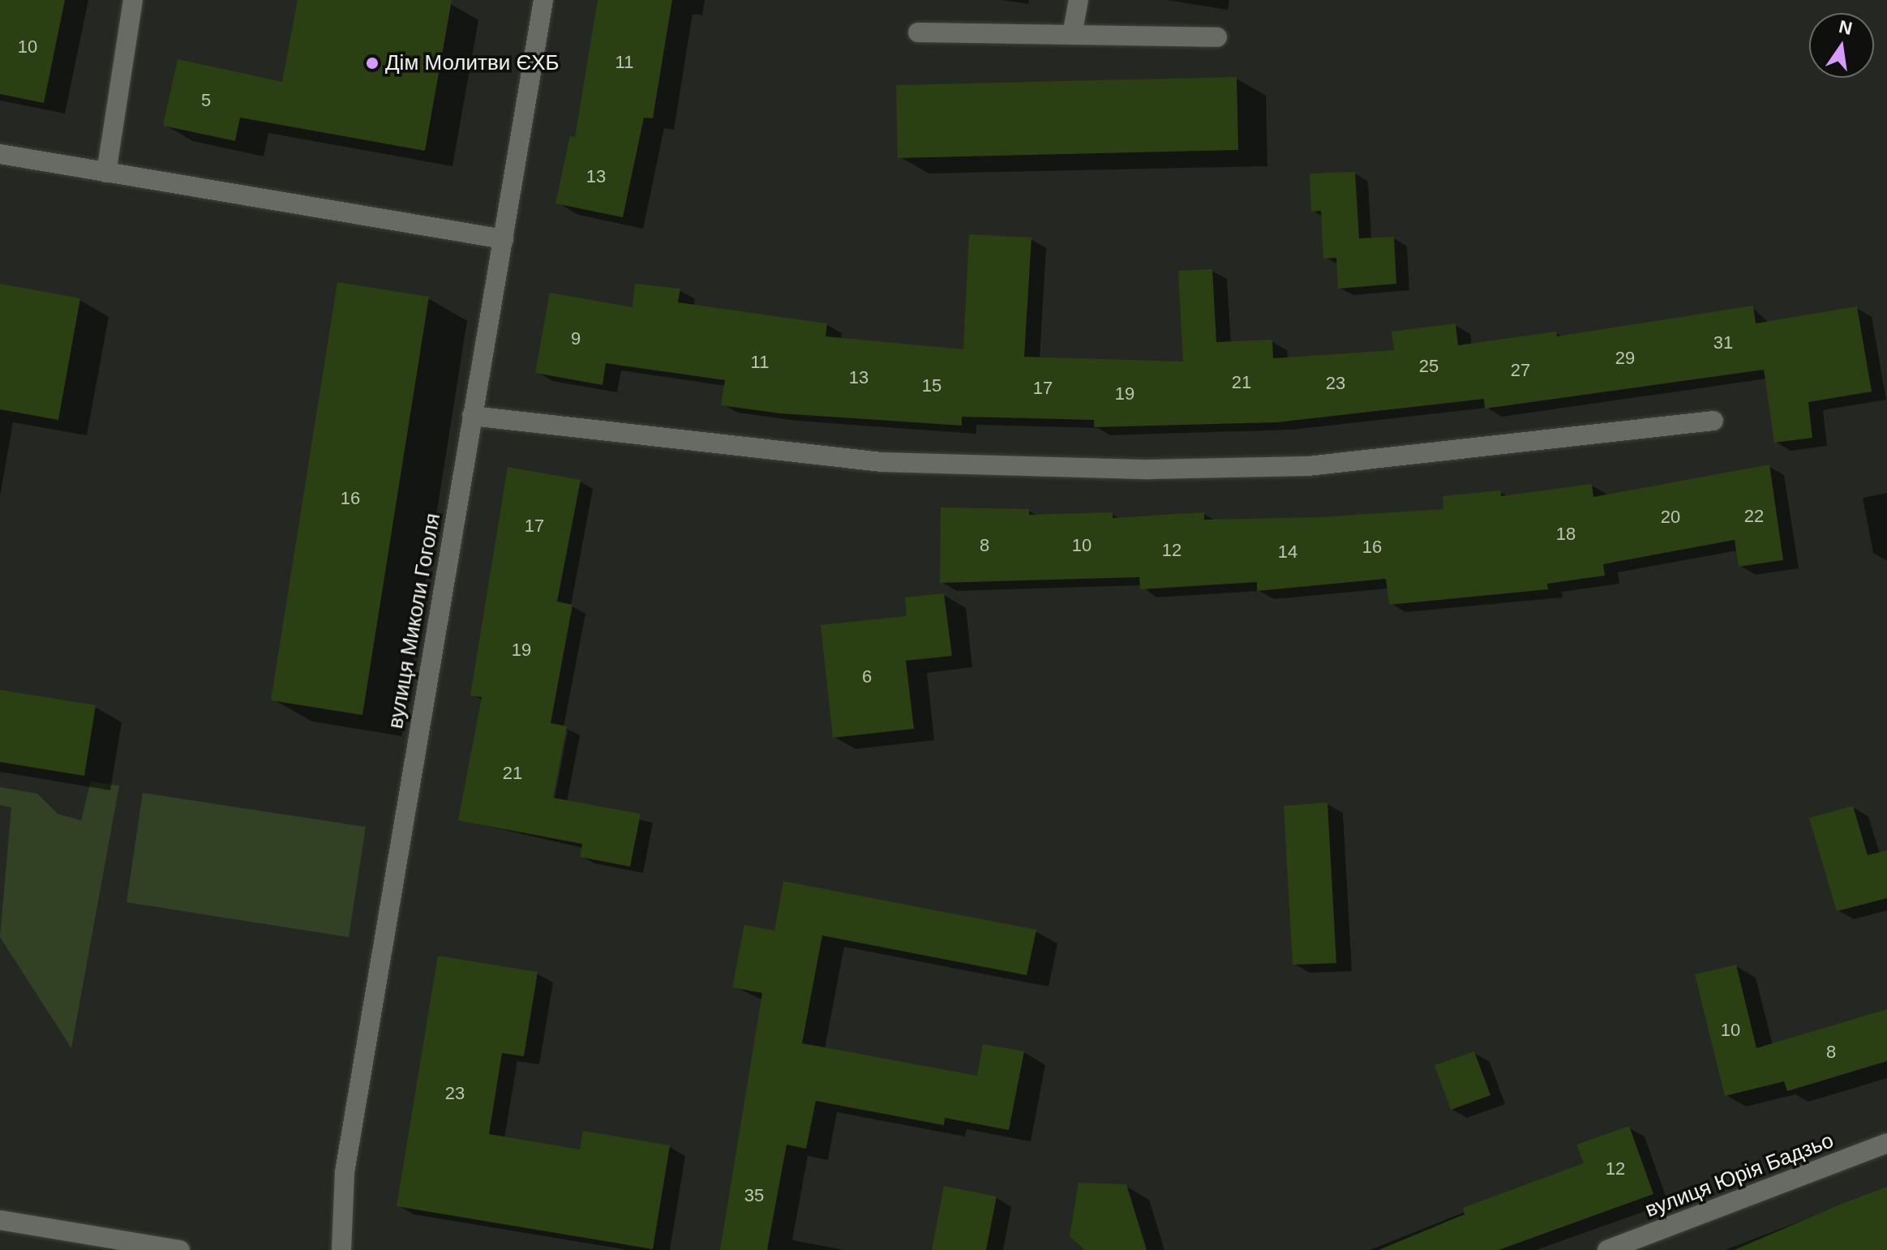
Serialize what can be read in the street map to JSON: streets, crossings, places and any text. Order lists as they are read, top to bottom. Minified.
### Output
{"streets":{"street":["вулиця Миколи Гоголя","вулиця Юрія Бадзьо"]},"places":["Дім Молитви ЄХБ"],"house_numbers":["10","11","5","13","9","31","29","11","25","27","13","21","23","15","17","19","16","22","20","17","18","8","10","16","12","14","19","6","21","10","8","23","12","35"],"north":"top"}
